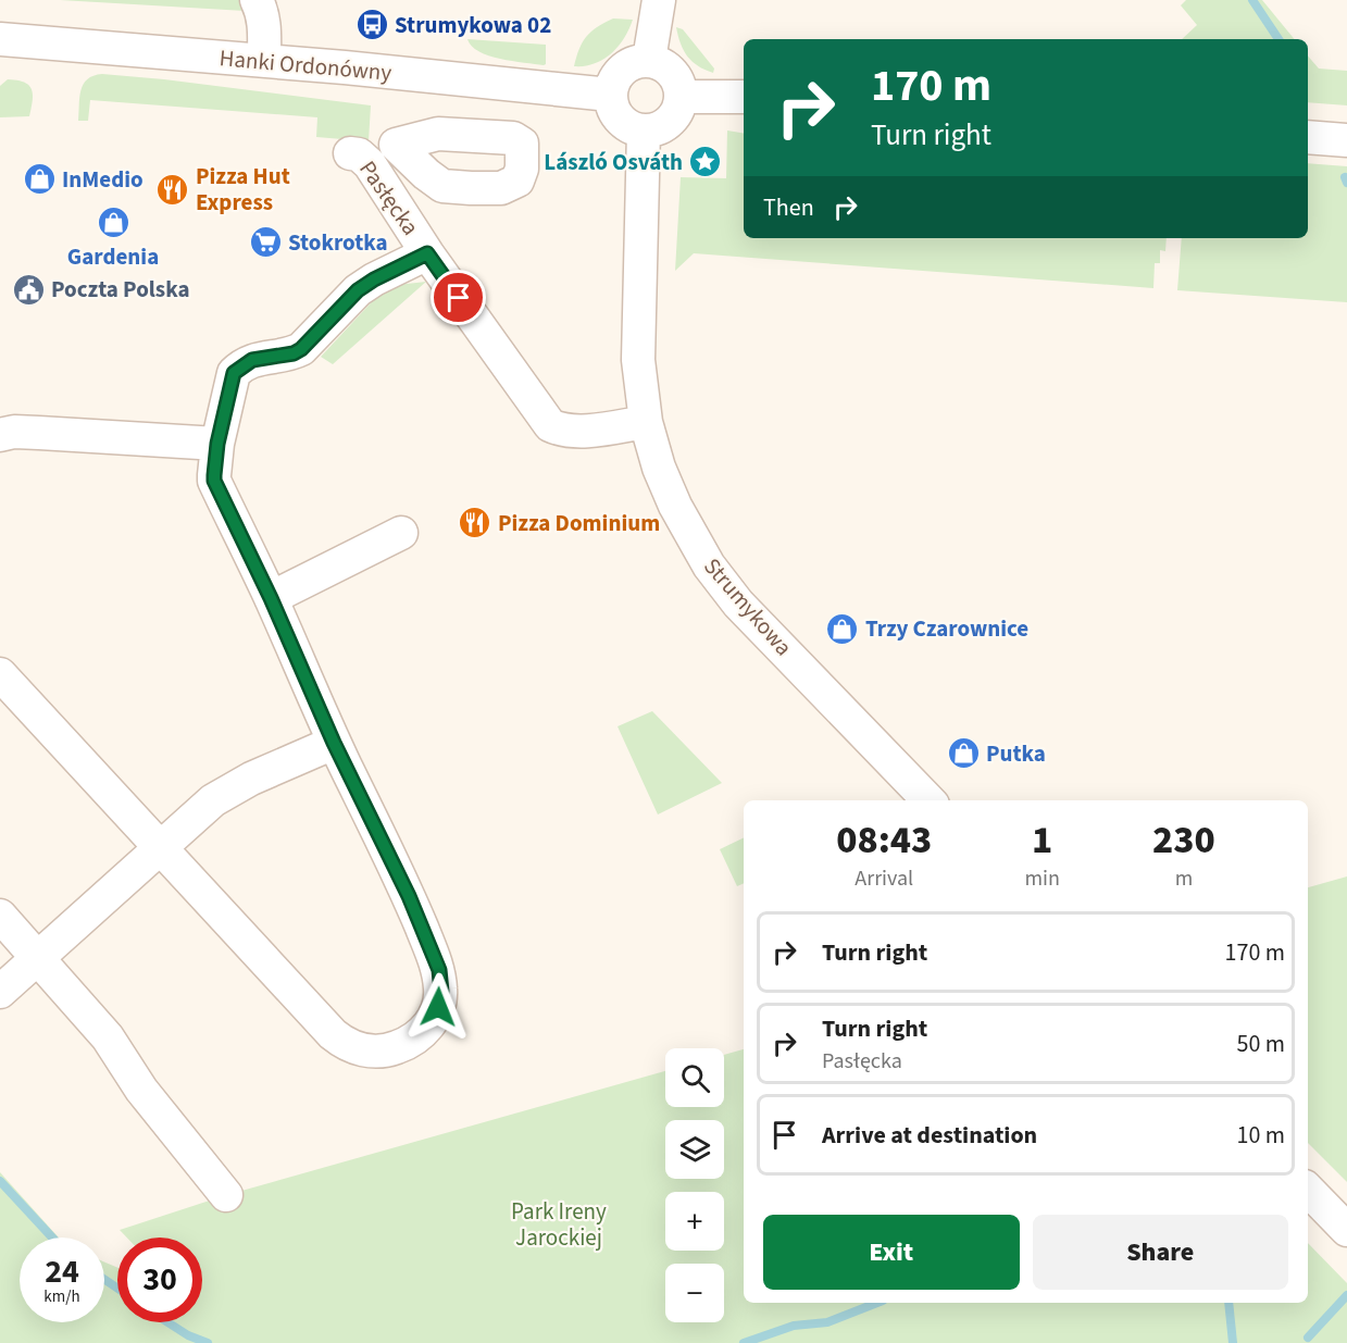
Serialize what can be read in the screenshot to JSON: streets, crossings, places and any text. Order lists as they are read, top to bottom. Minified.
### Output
{"streets":{"street":["Hanki Ordonówny","Pasłęcka","Strumykowa"]},"crossings":[["Hanki Ordonówny","Strumykowa"],["Pasłęcka","Strumykowa"]],"parks":["Park Ireny Jarockiej"],"places":{"bus stop":["Strumykowa 02"],"place":["László Osváth"],"shop":["InMedio","Gardenia","Trzy Czarownice","Putka"],"restaurant":["Pizza Hut Express","Pizza Dominium"],"supermarket":["Stokrotka"],"public building":["Poczta Polska"]},"page":{"turn":["170 m","Turn right"],"then":"Then","eta":["08:43","Arrival","1","min","230","m"],"list":[{"name":"Turn right","value":"170 m"},{"name":"Turn right","note":"Pasłęcka","value":"50 m"},{"name":"Arrive at destination","value":"10 m"}],"map_buttons":["+","−"],"buttons":["Exit","Share"],"speed":"24 km/h","limit":"30"}}
